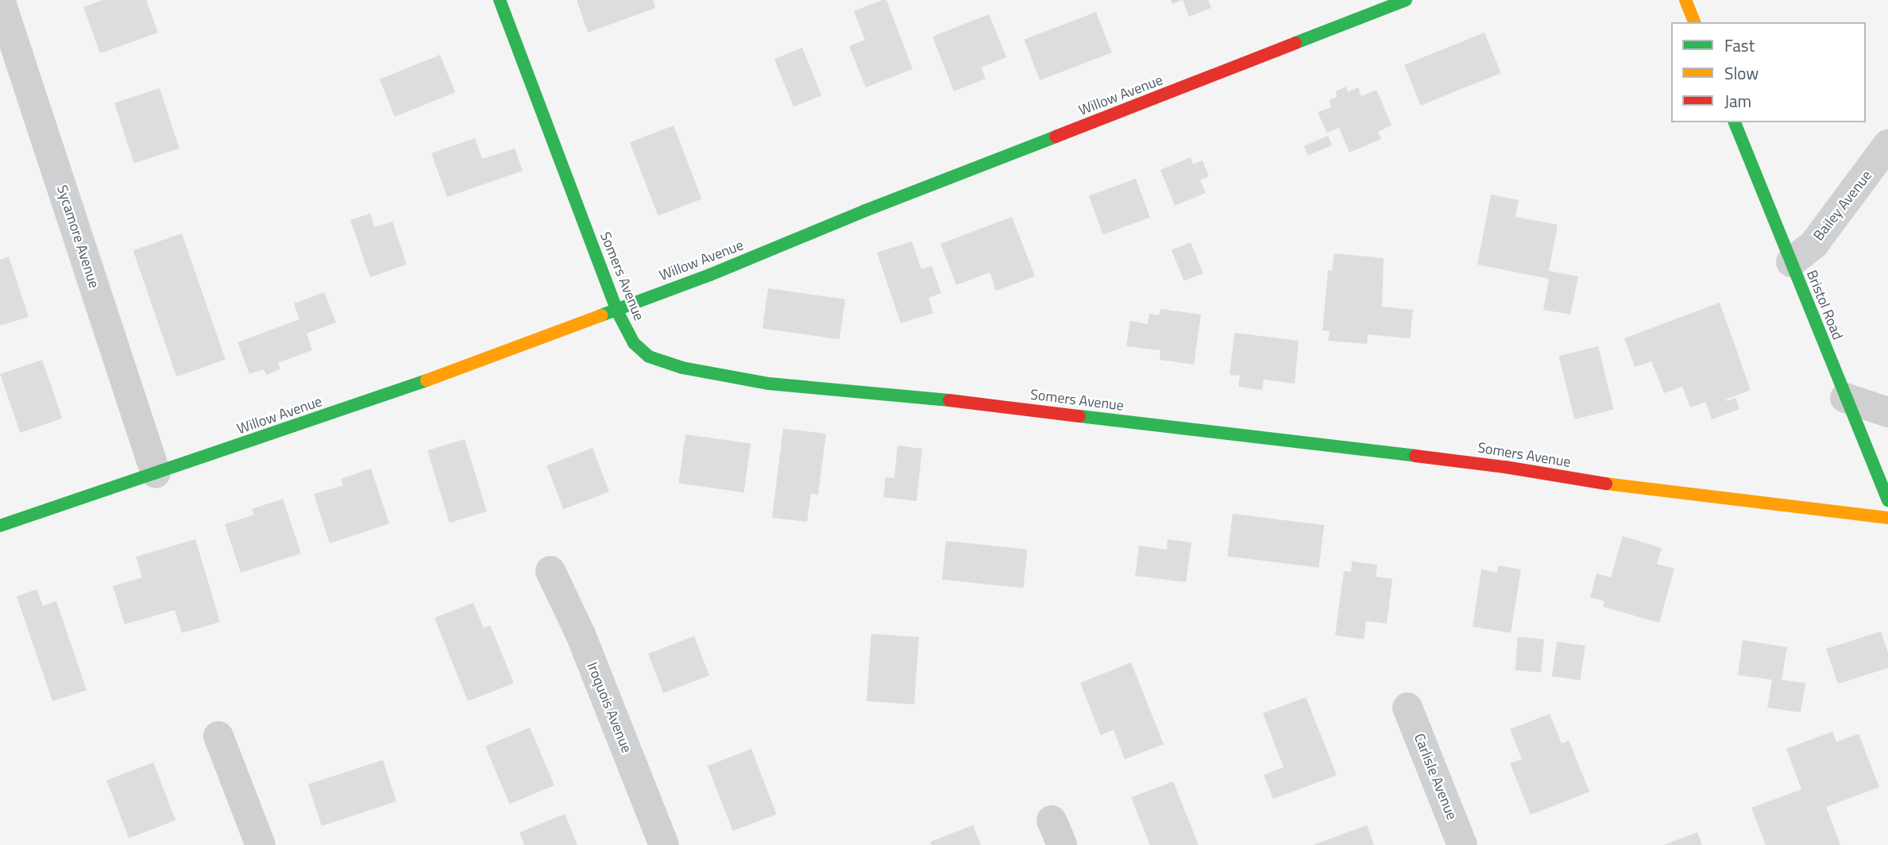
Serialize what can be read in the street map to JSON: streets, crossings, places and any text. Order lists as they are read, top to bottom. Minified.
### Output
{"streets":{"street":["Willow Avenue","Bailey Avenue","Sycamore Avenue","Somers Avenue","Bristol Road","Iroquois Avenue","Carlisle Avenue"]},"crossings":[["Willow Avenue","Sycamore Avenue"],["Willow Avenue","Somers Avenue"],["Bailey Avenue","Bristol Road"]],"legend":["Fast","Slow","Jam"]}
